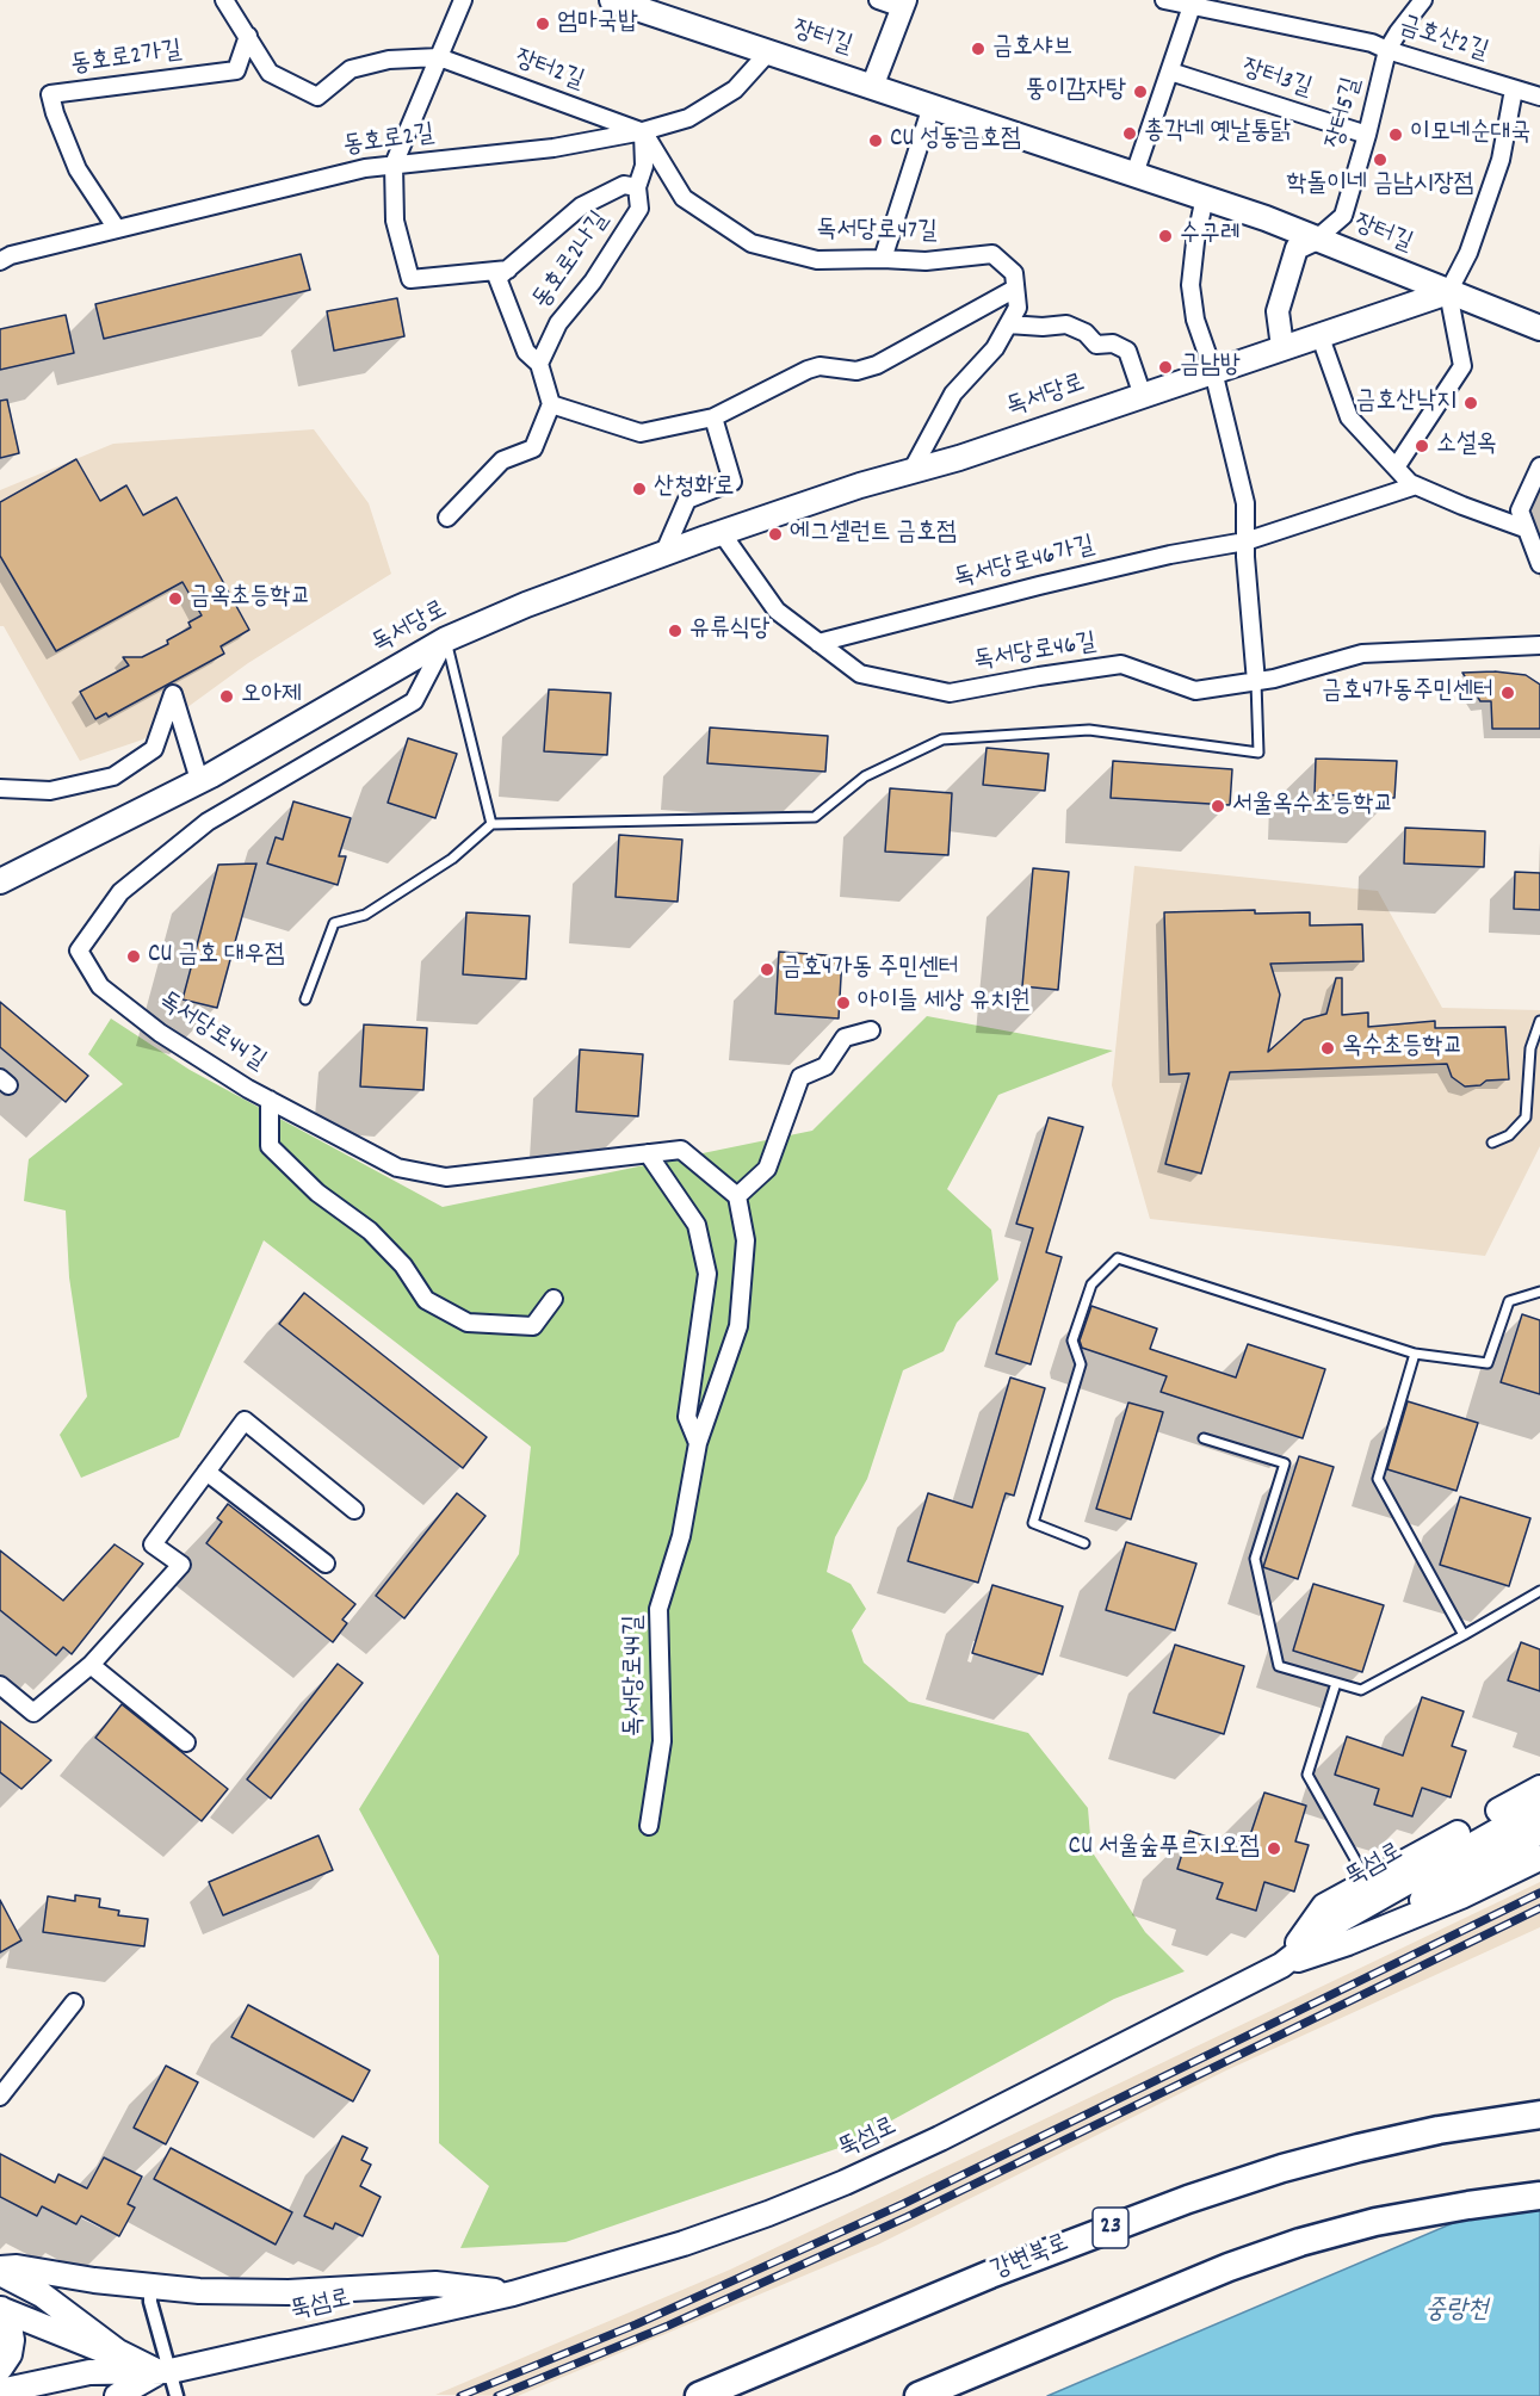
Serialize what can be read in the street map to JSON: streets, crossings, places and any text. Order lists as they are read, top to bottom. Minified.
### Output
{"streets":{"highway":["23","강변북로"],"main road":["장터길","독서당로","뚝섬로"],"street":["금호산2길","동호로2가길","장터2길","장터3길","장터5길","동호로2길","독서당로47길","동호로2나길","독서당로46가길","독서당로46길","독서당로44길"]},"crossings":[["장터길","장터5길"],["장터길","동호로2길"],["장터길","독서당로"],["금호산2길","장터5길"],["동호로2가길","동호로2길"],["장터2길","동호로2길"],["장터2길","독서당로47길"],["장터2길","동호로2나길"],["장터3길","장터5길"],["동호로2길","독서당로47길"],["동호로2길","동호로2나길"],["독서당로47길","동호로2나길"],["독서당로","독서당로46길"],["독서당로","독서당로44길"],["독서당로46가길","독서당로46길"]],"water":["중랑천"],"places":["엄마국밥","금호샤브","뚱이감자탕","총각네 옛날통닭","이모네순대국","CU 성동금호점","학돌이네 금남시장점","수구레","금남방","금호산낙지","소설옥","산청화로","에그셀런트 금호점","금옥초등학교","유류식당","금호4가동주민센터","오아제","서울옥수초등학교","CU 금호 대우점","금호4가동 주민센터","아이들 세상 유치원","옥수초등학교","CU 서울숲푸르지오점"]}
